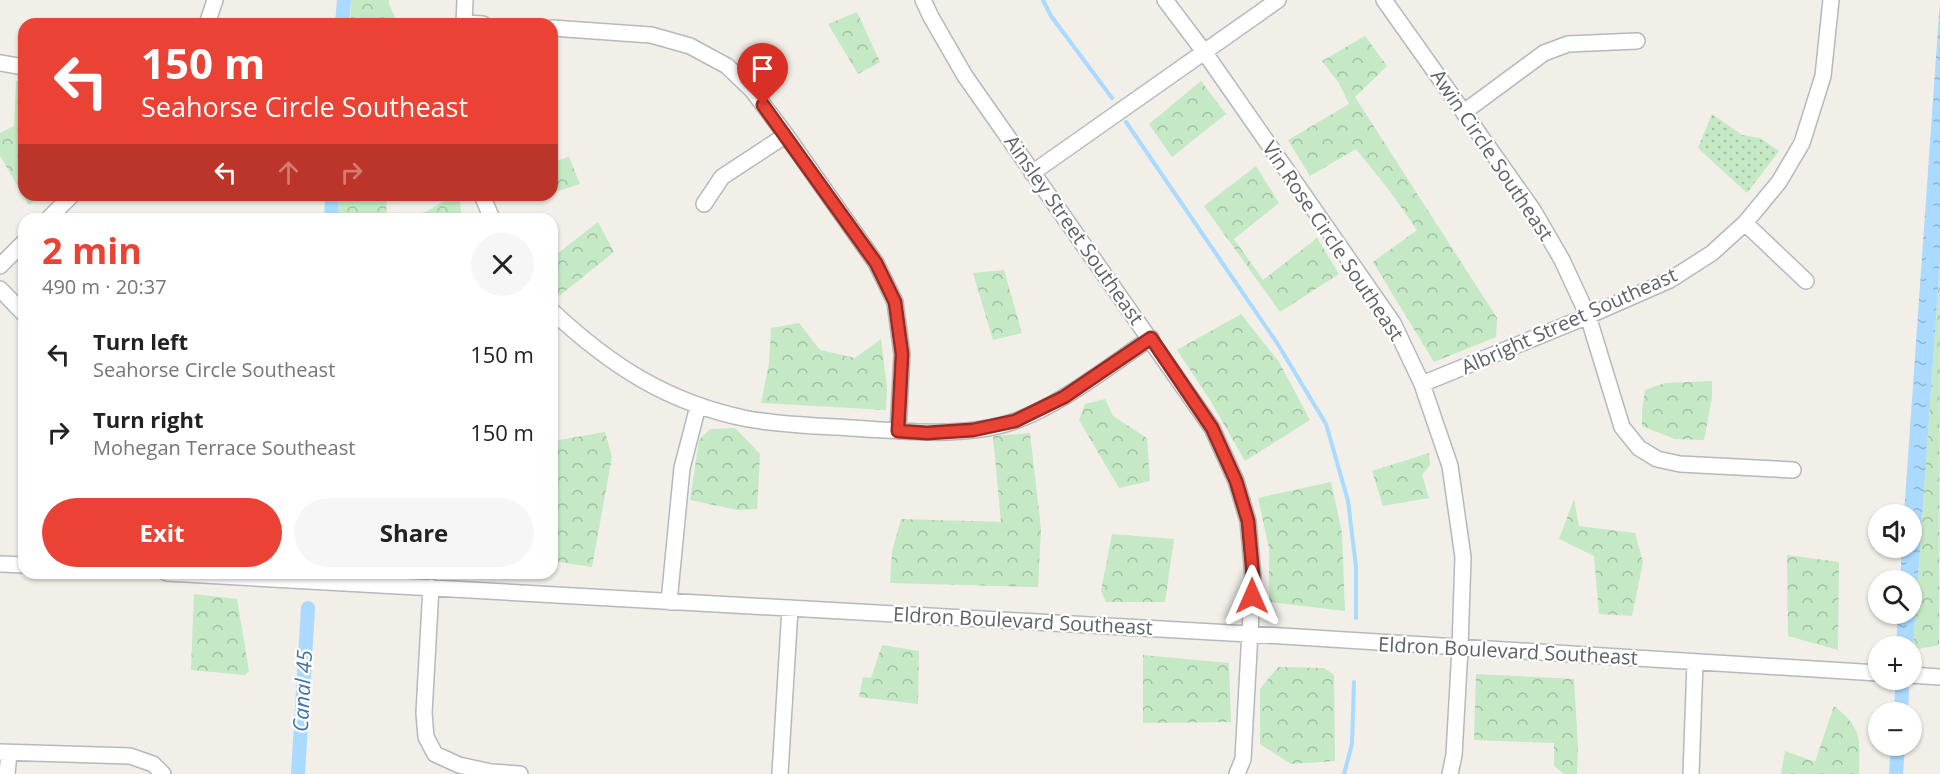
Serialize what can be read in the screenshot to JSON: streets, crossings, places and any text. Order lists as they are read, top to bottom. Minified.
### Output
{"streets":{"street":["Awin Circle Southeast","Ainsley Street Southeast","Vin Rose Circle Southeast","Albright Street Southeast","Eldron Boulevard Southeast"]},"crossings":[["Awin Circle Southeast","Albright Street Southeast"],["Ainsley Street Southeast","Eldron Boulevard Southeast"],["Vin Rose Circle Southeast","Albright Street Southeast"],["Vin Rose Circle Southeast","Eldron Boulevard Southeast"]],"water":["Canal 45"],"page":{"turn":["150 m","Seahorse Circle Southeast"],"heading":["2 min","490 m · 20:37"],"list":[{"name":"Turn left","note":"Seahorse Circle Southeast","value":"150 m"},{"name":"Turn right","note":"Mohegan Terrace Southeast","value":"150 m"}],"buttons":["Exit","Share"],"map_buttons":["+","−"]}}
